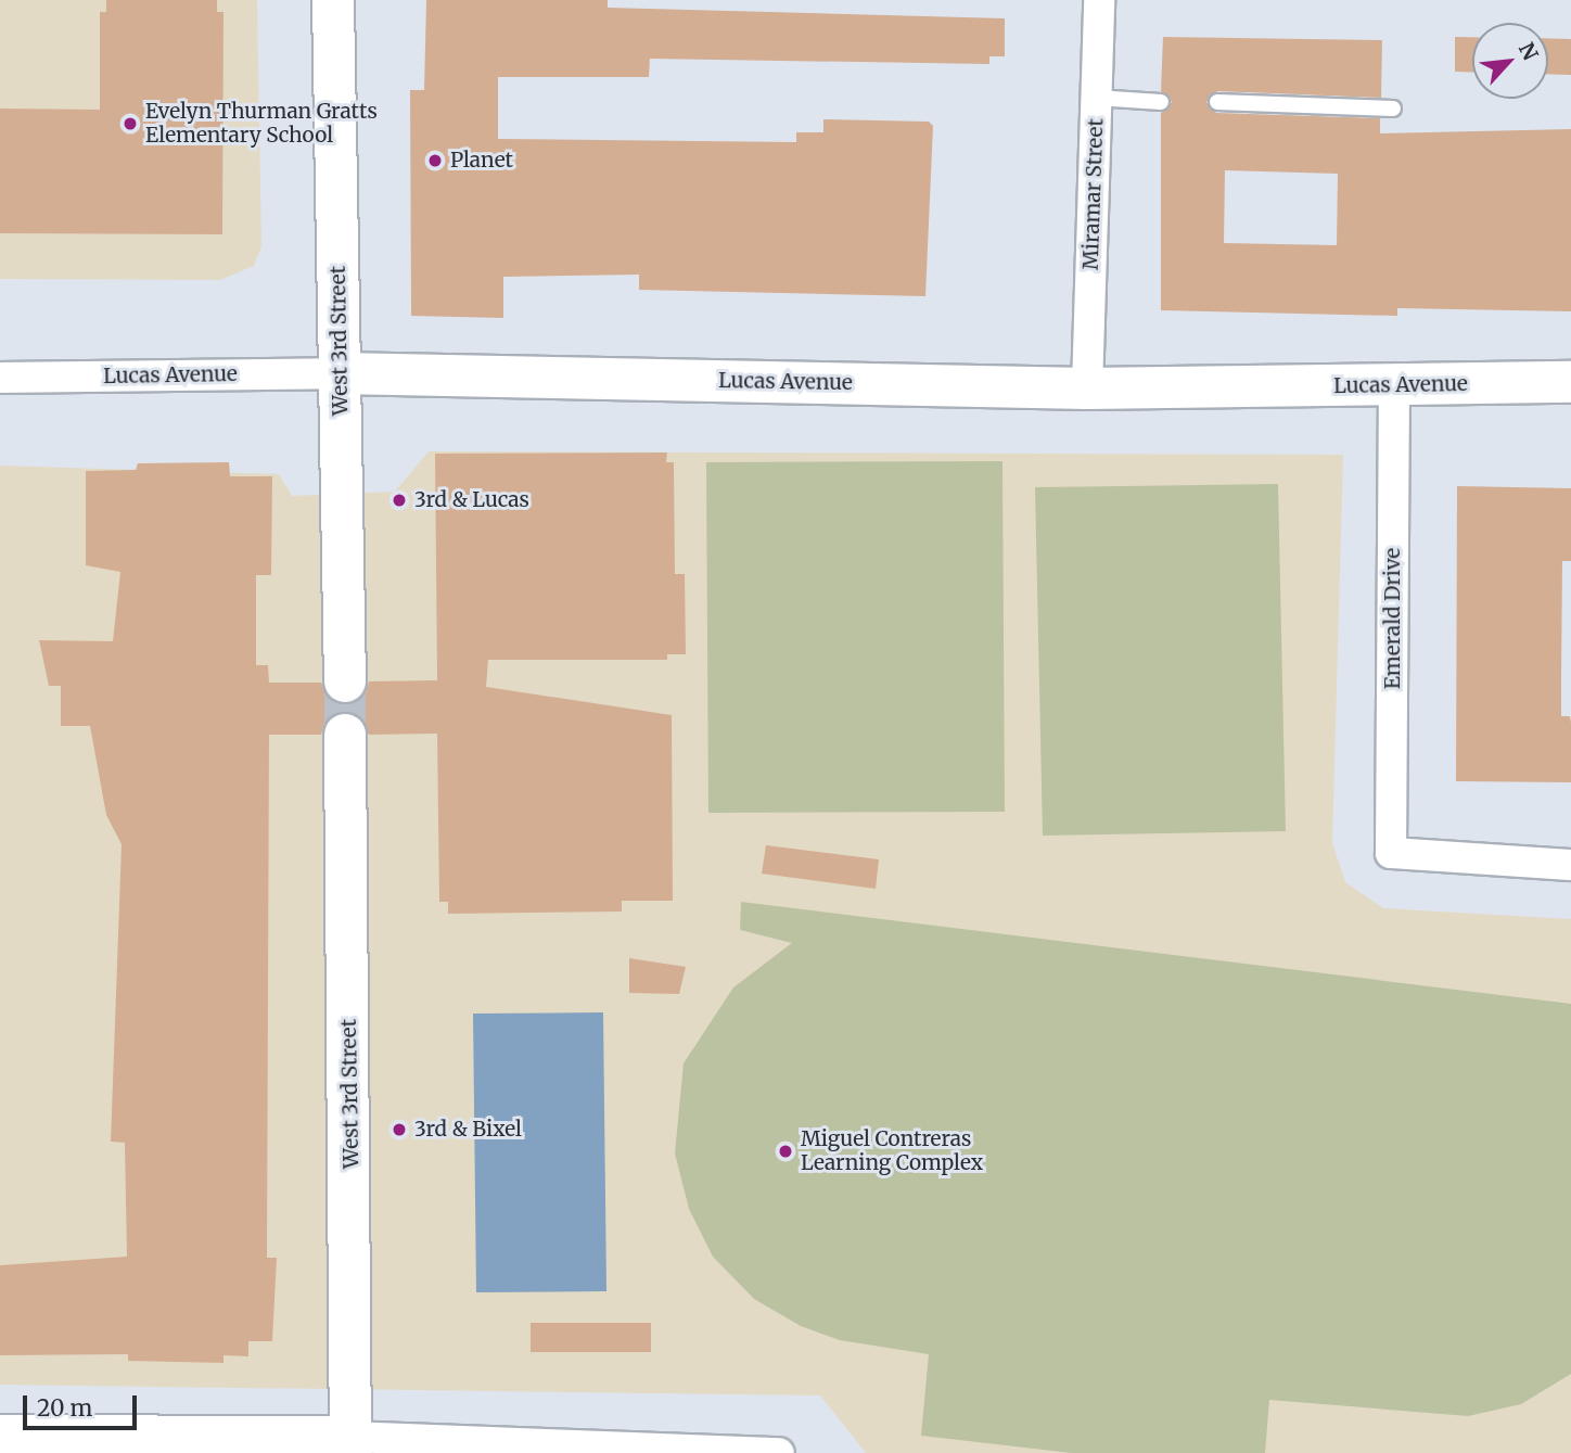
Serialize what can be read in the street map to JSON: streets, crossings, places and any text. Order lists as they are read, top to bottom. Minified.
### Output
{"streets":{"street":["Miramar Street","West 3rd Street","Lucas Avenue","Emerald Drive"]},"crossings":[["Miramar Street","Lucas Avenue"],["West 3rd Street","Lucas Avenue"],["Lucas Avenue","Emerald Drive"]],"places":["Evelyn Thurman Gratts Elementary School","Planet","3rd & Lucas","3rd & Bixel","Miguel Contreras Learning Complex"],"scale_bar":"20 m","north":"top right"}
